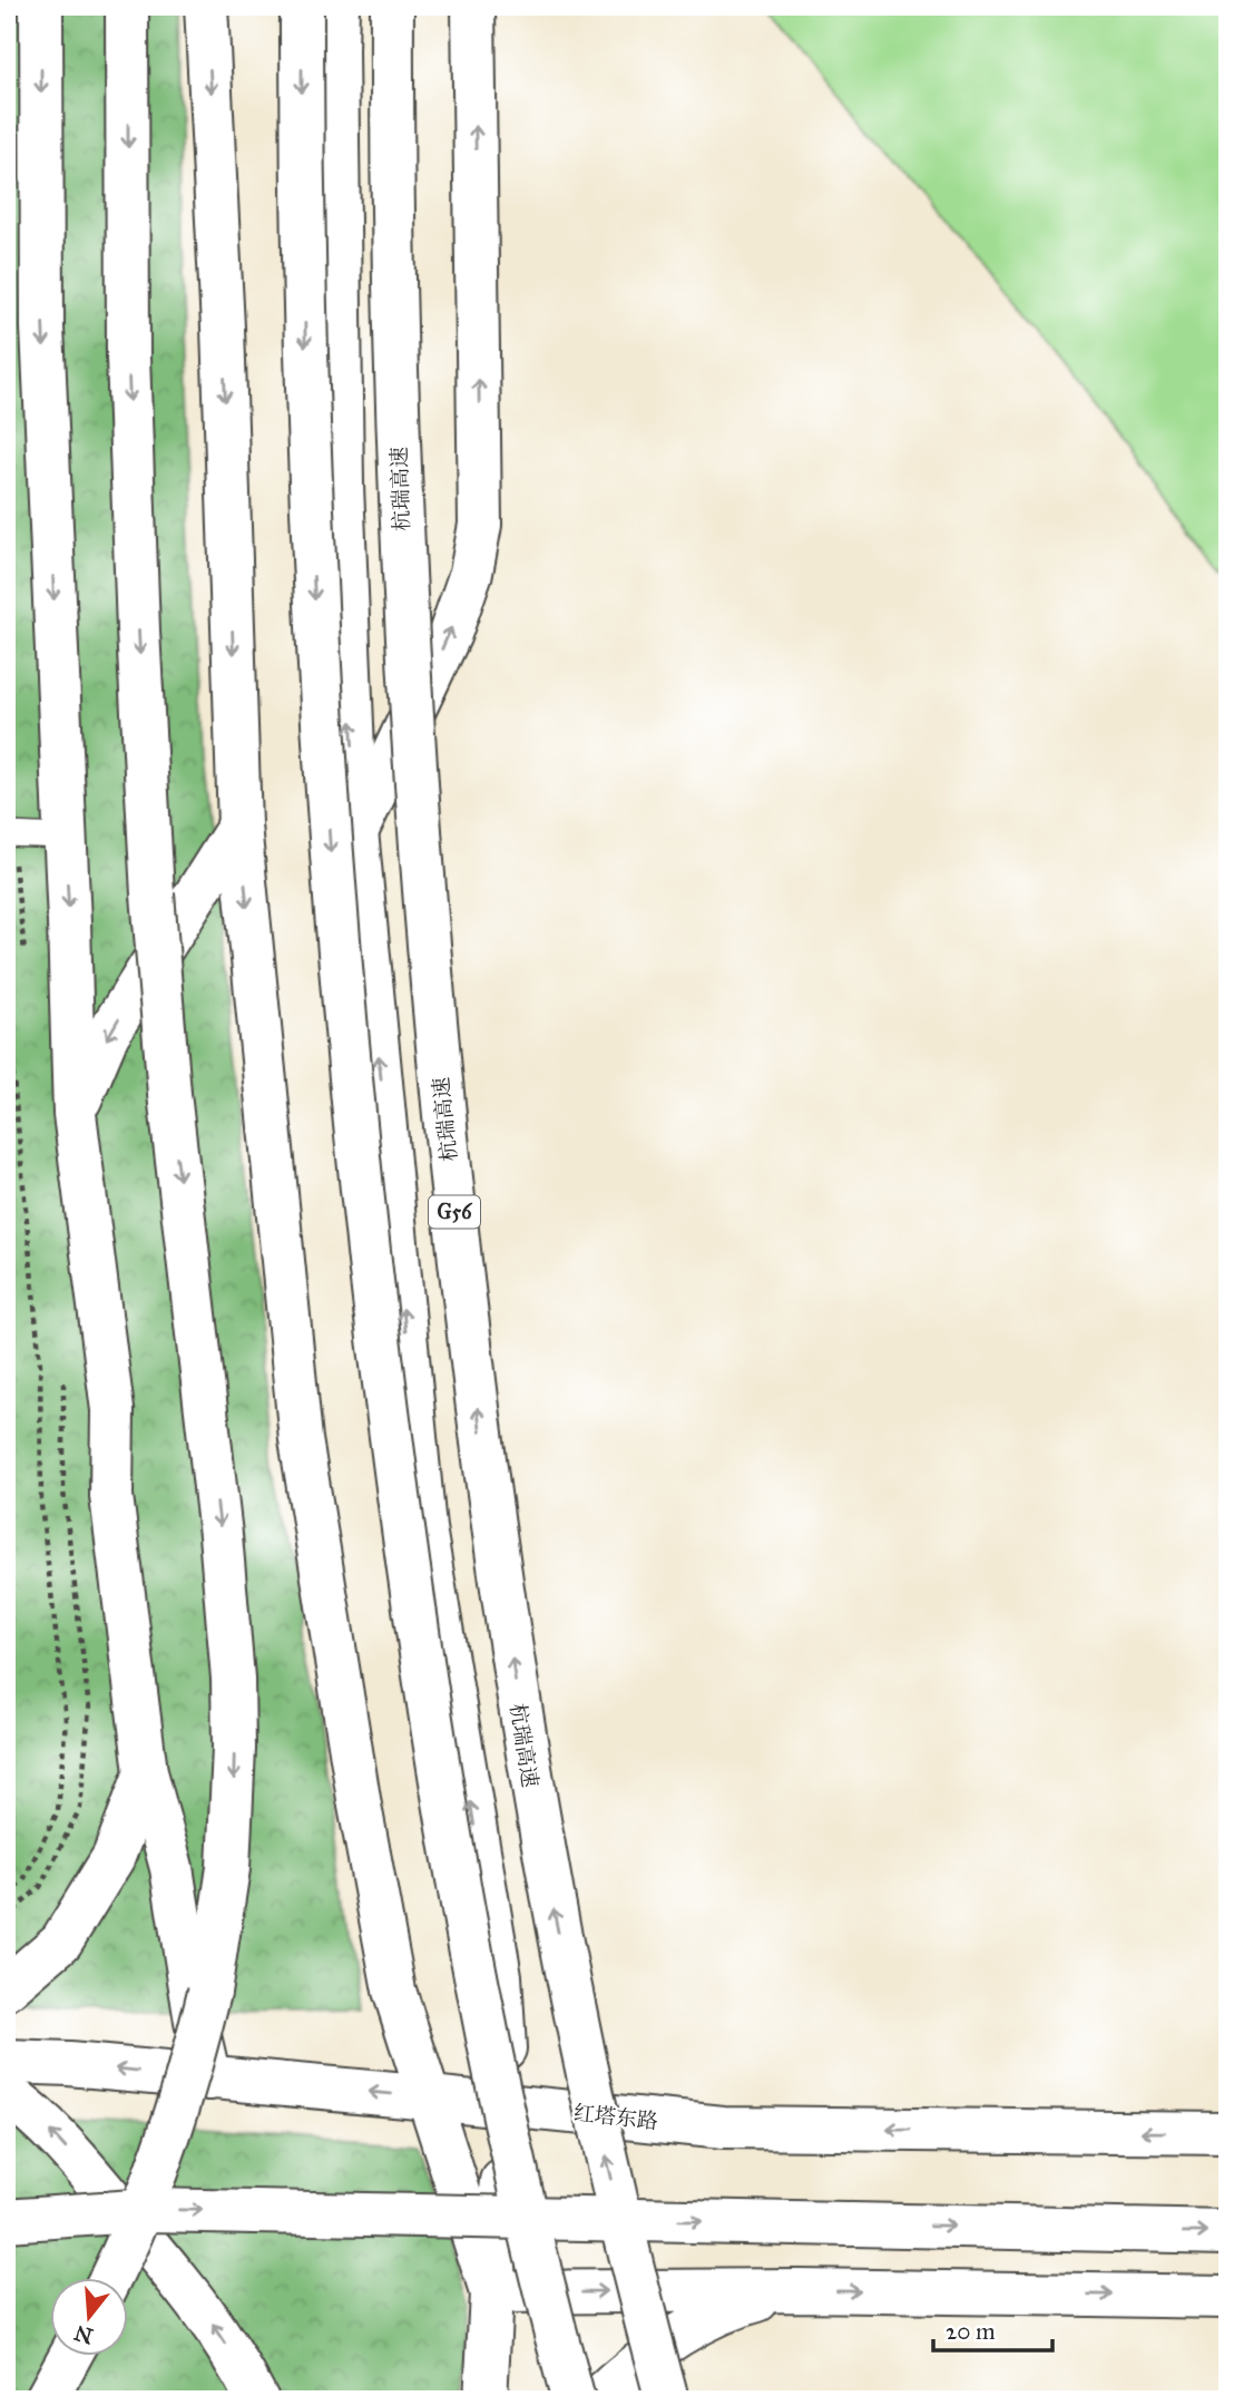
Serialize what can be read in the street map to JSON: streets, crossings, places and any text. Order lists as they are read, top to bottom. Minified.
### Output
{"streets":{"main road":["杭瑞高速","G56","红塔东路"]},"scale_bar":"20 m","north":"bottom"}
